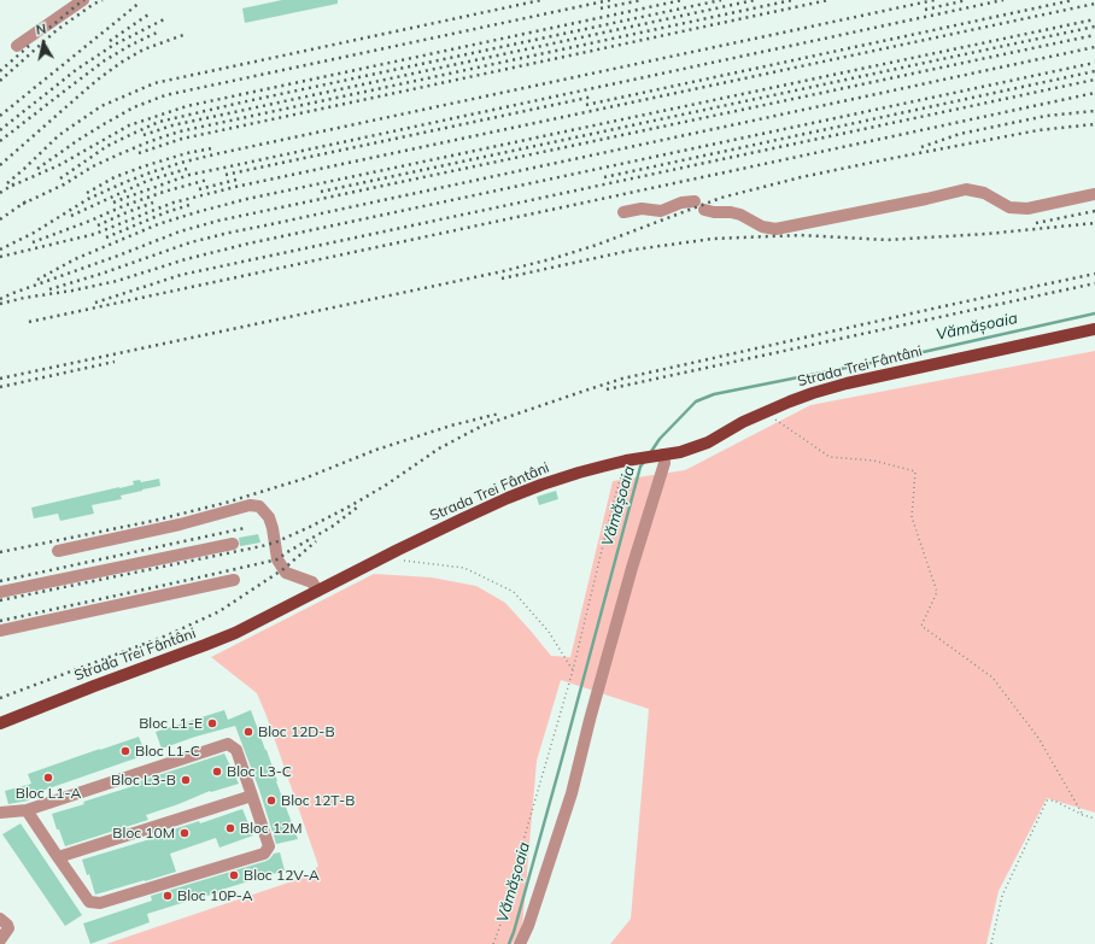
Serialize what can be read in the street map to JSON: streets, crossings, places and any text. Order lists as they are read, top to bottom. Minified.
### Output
{"streets":{"main road":["Strada Trei Fântâni"]},"water":["Vămășoaia"],"places":["Bloc L1-E","Bloc 12D-B","Bloc L1-C","Bloc L3-C","Bloc L1-A","Bloc L3-B","Bloc 12T-B","Bloc 12M","Bloc 10M","Bloc 12V-A","Bloc 10P-A"],"north":"top"}
